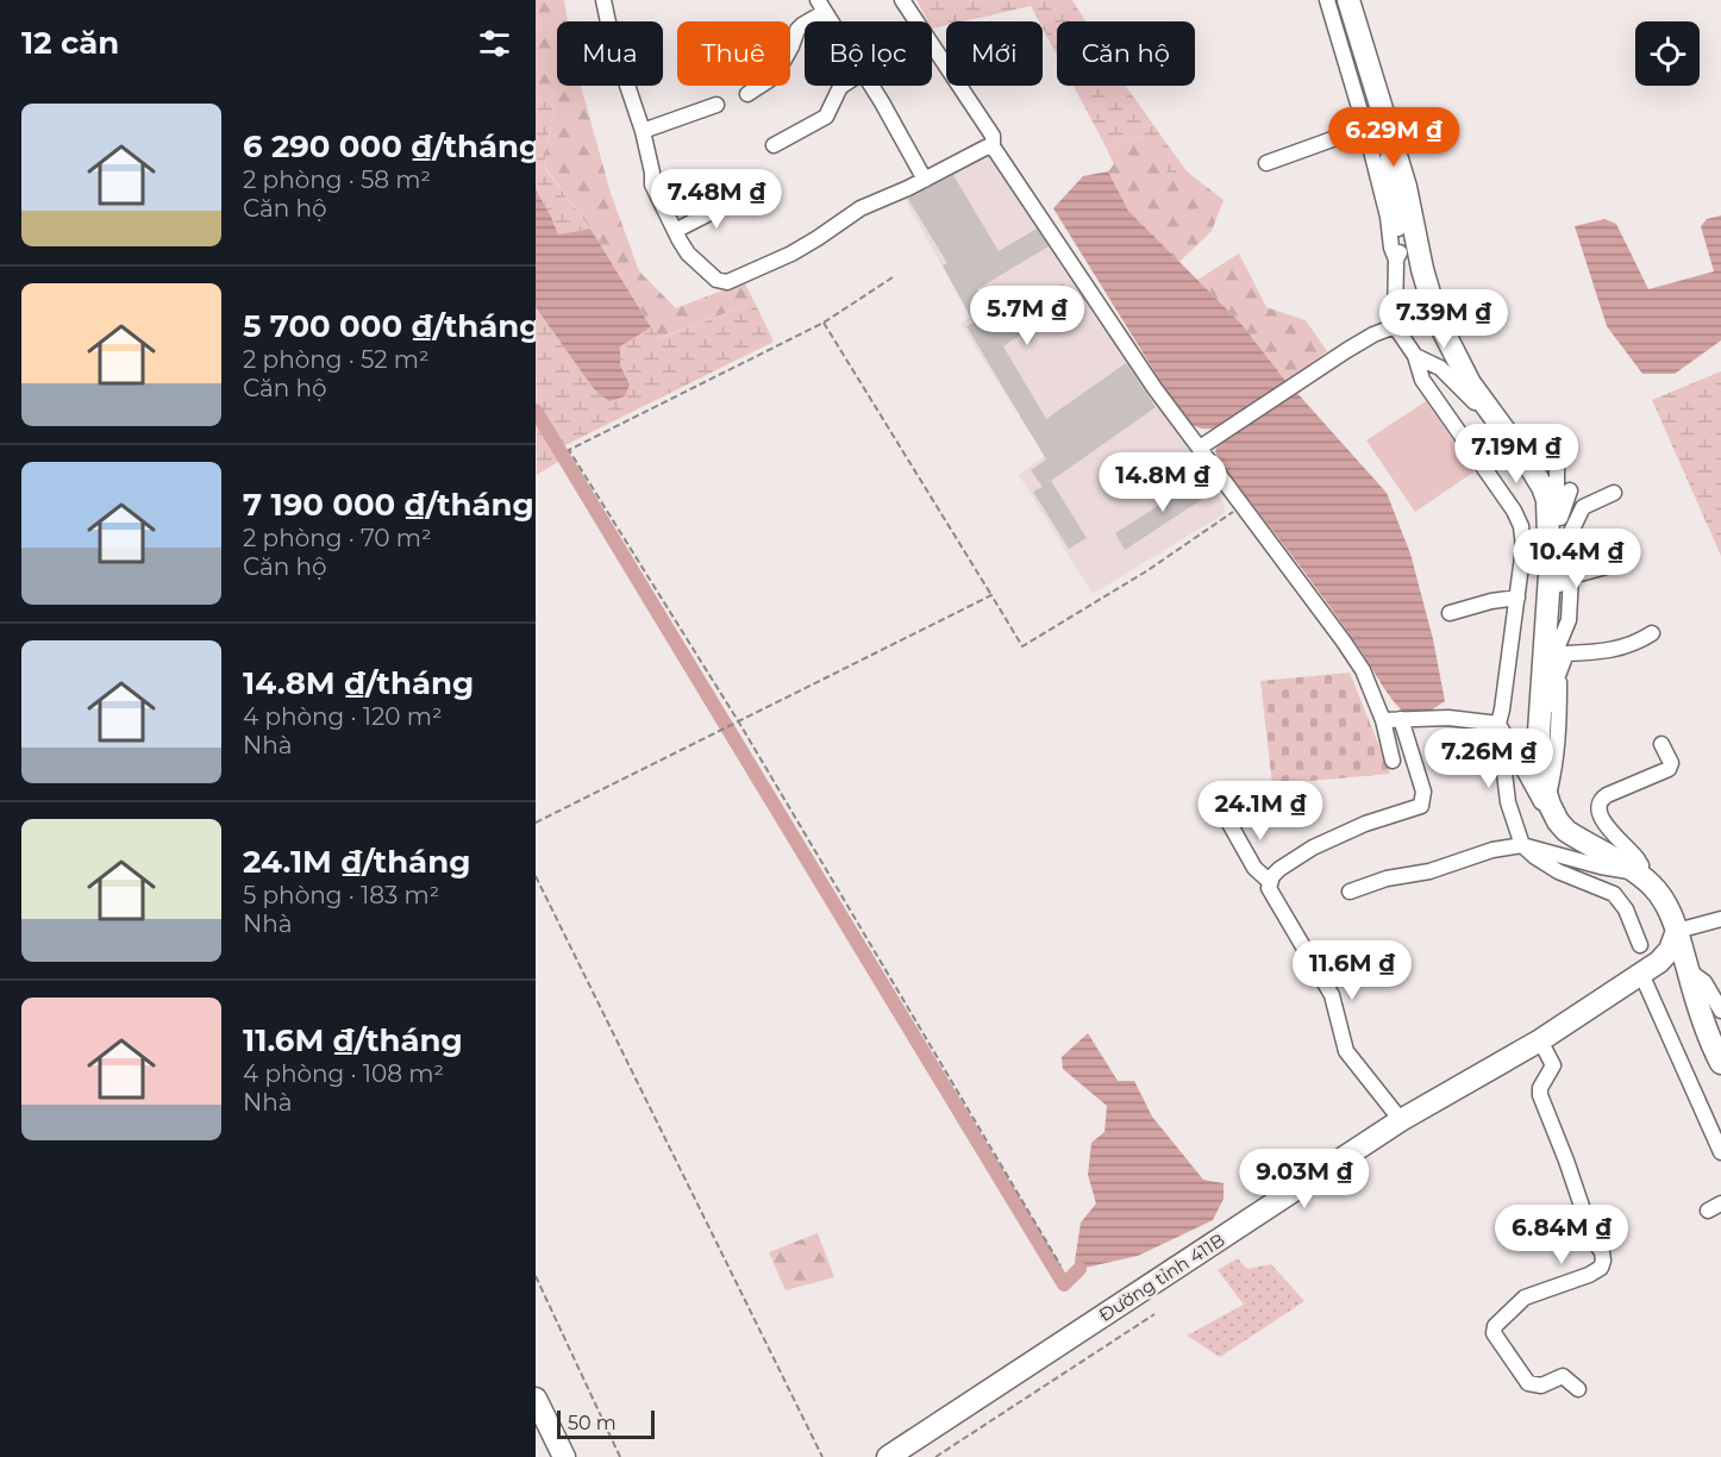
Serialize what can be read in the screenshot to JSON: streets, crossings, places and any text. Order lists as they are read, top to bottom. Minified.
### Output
{"streets":{"main road":["Đường tỉnh 411B"]},"scale_bar":"50 m","page":{"heading":"12 căn","chip":["Mua","Thuê","Bộ lọc","Mới","Căn hộ"],"list":[{"name":"6 290 000 ₫/tháng","note":"2 phòng · 58 m² · Căn hộ"},{"name":"5 700 000 ₫/tháng","note":"2 phòng · 52 m² · Căn hộ"},{"name":"7 190 000 ₫/tháng","note":"2 phòng · 70 m² · Căn hộ"},{"name":"14.8M ₫/tháng","note":"4 phòng · 120 m² · Nhà"},{"name":"24.1M ₫/tháng","note":"5 phòng · 183 m² · Nhà"},{"name":"11.6M ₫/tháng","note":"4 phòng · 108 m² · Nhà"}],"price":["6.29M ₫","7.48M ₫","5.7M ₫","7.39M ₫","7.19M ₫","14.8M ₫","10.4M ₫","7.26M ₫","24.1M ₫","11.6M ₫","9.03M ₫","6.84M ₫"],"scale":"50 m"}}
